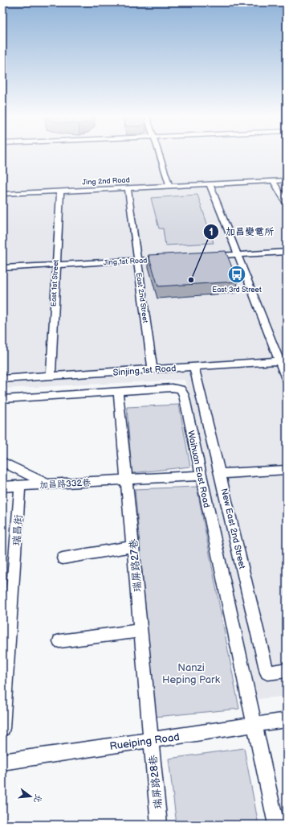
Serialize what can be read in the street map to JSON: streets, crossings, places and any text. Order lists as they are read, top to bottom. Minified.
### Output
{"streets":{"street":["Jing 2nd Road","Jing 1st Road","East 1st Street","East 2nd Street","Sinjing 1st Road","Waihuan East Road","加昌路332巷","New East 2nd Street","瑞昌街","瑞屏路27巷","Rueiping Road","瑞屏路28巷"]},"crossings":[["Jing 2nd Road","East 1st Street"],["Jing 2nd Road","East 2nd Street"],["Jing 1st Road","East 1st Street"],["Jing 1st Road","East 2nd Street"],["East 1st Street","Sinjing 1st Road"],["East 2nd Street","Sinjing 1st Road"],["Sinjing 1st Road","New East 2nd Street"],["Waihuan East Road","加昌路332巷"],["Waihuan East Road","瑞屏路27巷"],["Waihuan East Road","Rueiping Road"],["加昌路332巷","瑞昌街"],["加昌路332巷","瑞屏路27巷"],["瑞屏路27巷","Rueiping Road"],["瑞屏路27巷","瑞屏路28巷"],["Rueiping Road","瑞屏路28巷"]],"parks":["Nanzi Heping Park"],"places":{"bus stop":["East 3rd Street"],"other":["加昌變電所"]},"north":"right"}
